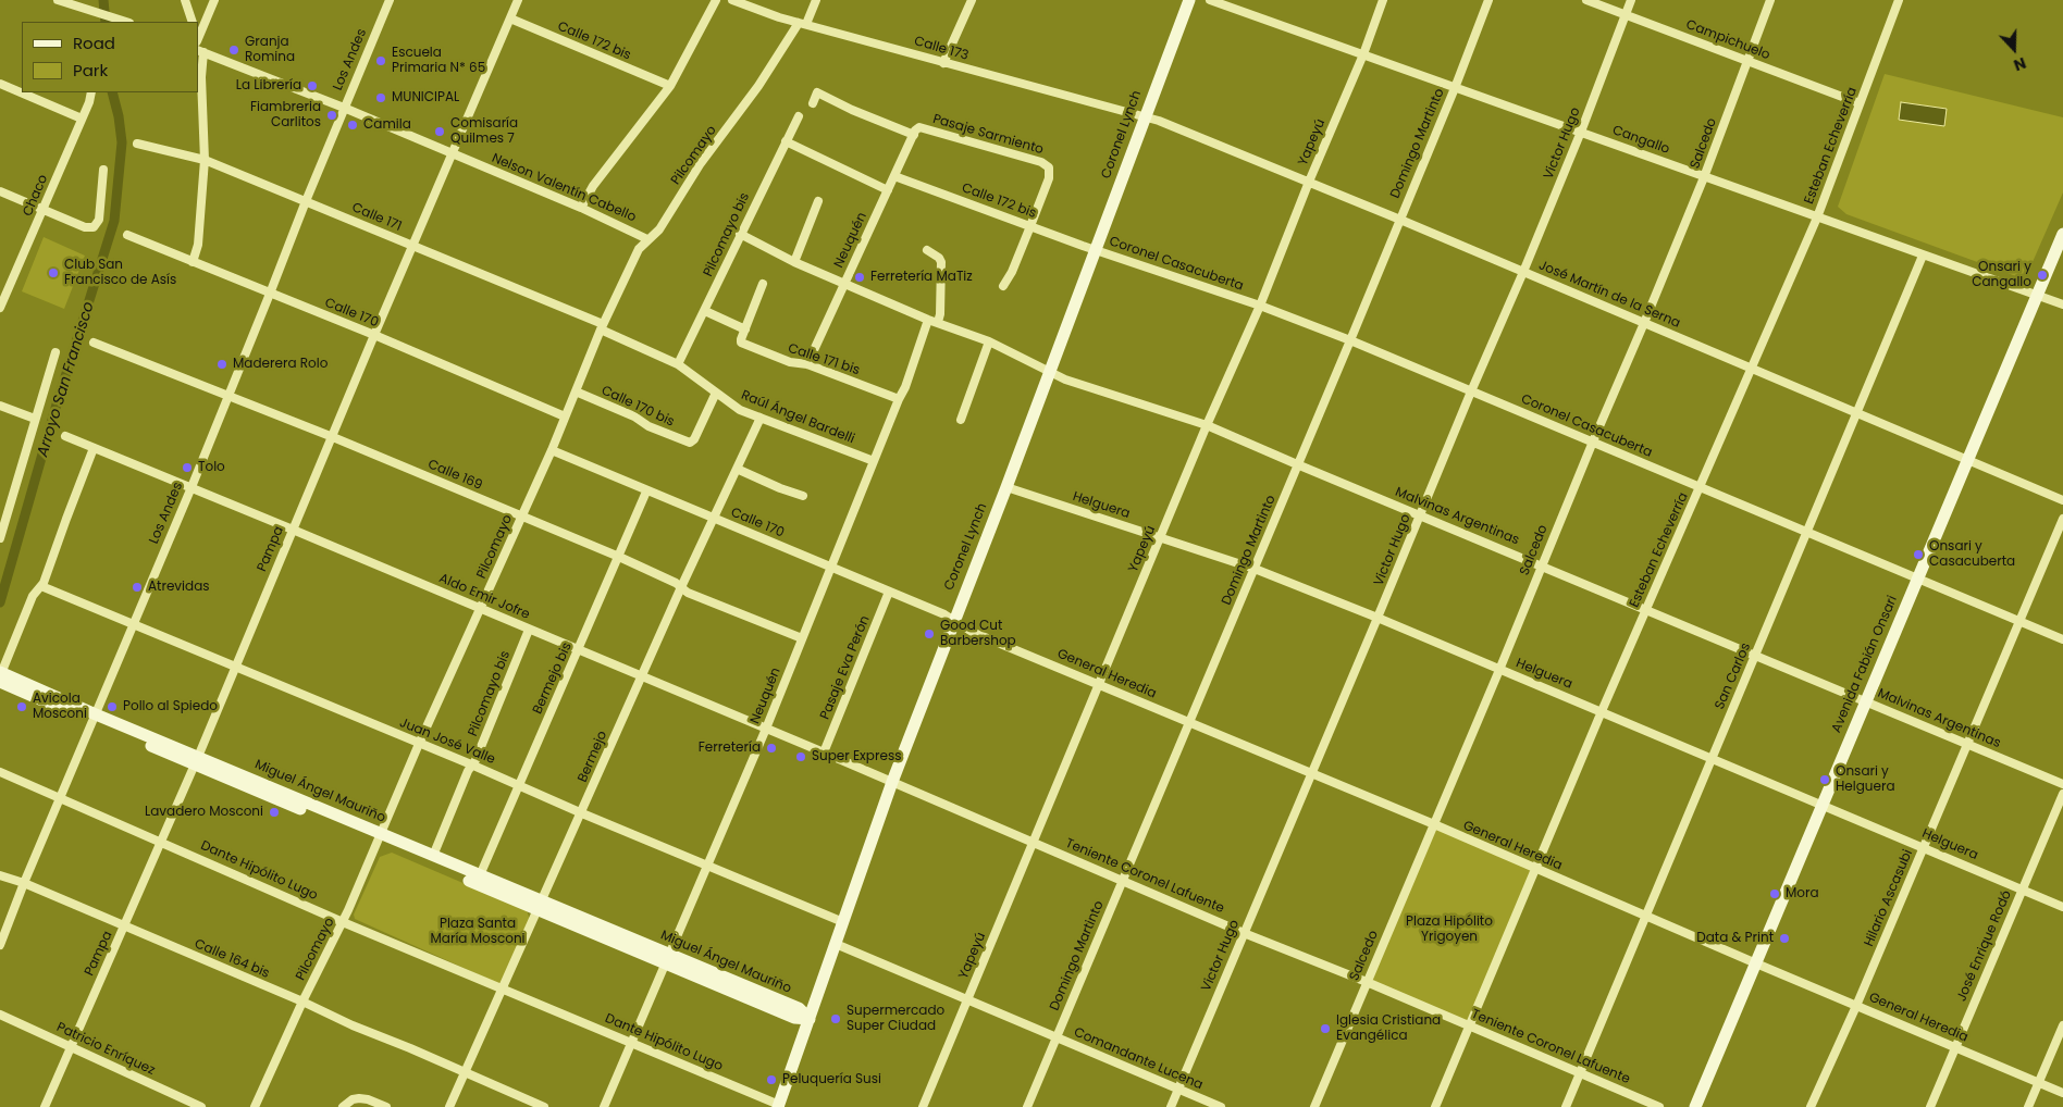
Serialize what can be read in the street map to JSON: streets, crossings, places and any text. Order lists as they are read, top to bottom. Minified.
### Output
{"streets":{"main road":["Coronel Lynch","Avenida Fabián Onsari","Miguel Ángel Mauriño"],"street":["Campichuelo","Calle 172 bis","Calle 173","Los Andes","Pasaje Sarmiento","Cangallo","Yapeyú","Domingo Martinto","Victor Hugo","Salcedo","Esteban Echeverría","Pilcomayo","Nelson Valentín Cabello","Chaco","Calle 171","Pilcomayo bis","Neuquén","Coronel Casacuberta","José Martín de la Serna","Calle 170","Calle 171 bis","Calle 170 bis","Raúl Ángel Bardelli","Calle 169","Helguera","Malvinas Argentinas","Pampa","Aldo Emir Jofre","Pasaje Eva Perón","General Heredia","San Carlos","Bermejo bis","Juan José Valle","Bermejo","Dante Hipólito Lugo","Teniente Coronel Lafuente","Hilario Ascasubi","José Enrique Rodó","Calle 164 bis","Patricio Enríquez","Comandante Lucena"]},"crossings":[["Campichuelo","Victor Hugo"],["Campichuelo","Salcedo"],["Campichuelo","Esteban Echeverría"],["Calle 172 bis","Pasaje Sarmiento"],["Calle 172 bis","Coronel Lynch"],["Calle 172 bis","Neuquén"],["Calle 172 bis","Coronel Casacuberta"],["Calle 172 bis","Pampa"],["Calle 173","Coronel Lynch"],["Calle 173","Pilcomayo"],["Calle 173","José Martín de la Serna"],["Los Andes","Nelson Valentín Cabello"],["Los Andes","Calle 171"],["Los Andes","Calle 170"],["Los Andes","Calle 169"],["Los Andes","Aldo Emir Jofre"],["Los Andes","Juan José Valle"],["Los Andes","Miguel Ángel Mauriño"],["Los Andes","Dante Hipólito Lugo"],["Los Andes","Calle 164 bis"],["Pasaje Sarmiento","Neuquén"],["Coronel Lynch","Coronel Casacuberta"],["Coronel Lynch","José Martín de la Serna"],["Coronel Lynch","Calle 170"],["Coronel Lynch","Helguera"],["Coronel Lynch","Malvinas Argentinas"],["Coronel Lynch","Aldo Emir Jofre"],["Coronel Lynch","General Heredia"],["Coronel Lynch","Juan José Valle"],["Coronel Lynch","Miguel Ángel Mauriño"],["Coronel Lynch","Dante Hipólito Lugo"],["Coronel Lynch","Teniente Coronel Lafuente"],["Coronel Lynch","Comandante Lucena"],["Cangallo","Yapeyú"],["Cangallo","Domingo Martinto"],["Cangallo","Victor Hugo"],["Cangallo","Salcedo"],["Cangallo","Esteban Echeverría"],["Cangallo","Avenida Fabián Onsari"],["Cangallo","San Carlos"],["Yapeyú","Coronel Casacuberta"],["Yapeyú","José Martín de la Serna"],["Yapeyú","Helguera"],["Yapeyú","Malvinas Argentinas"],["Yapeyú","General Heredia"],["Yapeyú","Teniente Coronel Lafuente"],["Yapeyú","Comandante Lucena"],["Domingo Martinto","Coronel Casacuberta"],["Domingo Martinto","José Martín de la Serna"],["Domingo Martinto","Helguera"],["Domingo Martinto","Malvinas Argentinas"],["Domingo Martinto","General Heredia"],["Domingo Martinto","Teniente Coronel Lafuente"],["Domingo Martinto","Comandante Lucena"],["Victor Hugo","Coronel Casacuberta"],["Victor Hugo","José Martín de la Serna"],["Victor Hugo","Helguera"],["Victor Hugo","Malvinas Argentinas"],["Victor Hugo","General Heredia"],["Victor Hugo","Teniente Coronel Lafuente"],["Victor Hugo","Comandante Lucena"],["Salcedo","Coronel Casacuberta"],["Salcedo","José Martín de la Serna"],["Salcedo","Helguera"],["Salcedo","Malvinas Argentinas"],["Salcedo","General Heredia"],["Salcedo","Teniente Coronel Lafuente"],["Esteban Echeverría","Coronel Casacuberta"],["Esteban Echeverría","José Martín de la Serna"],["Esteban Echeverría","Helguera"],["Esteban Echeverría","Malvinas Argentinas"],["Esteban Echeverría","General Heredia"],["Esteban Echeverría","Teniente Coronel Lafuente"],["Pilcomayo","Nelson Valentín Cabello"],["Pilcomayo","Calle 171"],["Pilcomayo","Calle 170"],["Pilcomayo","Calle 170 bis"],["Pilcomayo","Raúl Ángel Bardelli"],["Pilcomayo","Calle 169"],["Pilcomayo","Aldo Emir Jofre"],["Pilcomayo","Juan José Valle"],["Pilcomayo","Miguel Ángel Mauriño"],["Pilcomayo","Dante Hipólito Lugo"],["Pilcomayo","Calle 164 bis"],["Nelson Valentín Cabello","Pampa"],["Calle 171","Raúl Ángel Bardelli"],["Calle 171","Pampa"],["Pilcomayo bis","Raúl Ángel Bardelli"],["Pilcomayo bis","Aldo Emir Jofre"],["Pilcomayo bis","Juan José Valle"],["Pilcomayo bis","Miguel Ángel Mauriño"],["Neuquén","Calle 170"],["Neuquén","Calle 171 bis"],["Neuquén","Raúl Ángel Bardelli"],["Neuquén","Calle 169"],["Neuquén","Aldo Emir Jofre"],["Neuquén","Juan José Valle"],["Neuquén","Miguel Ángel Mauriño"],["Neuquén","Dante Hipólito Lugo"],["Coronel Casacuberta","Avenida Fabián Onsari"],["Coronel Casacuberta","San Carlos"],["Coronel Casacuberta","Hilario Ascasubi"],["José Martín de la Serna","Avenida Fabián Onsari"],["José Martín de la Serna","San Carlos"],["Calle 170","Pampa"],["Calle 170","Pasaje Eva Perón"],["Calle 170","General Heredia"],["Calle 170","Bermejo bis"],["Calle 170","Bermejo"],["Calle 170 bis","Raúl Ángel Bardelli"],["Raúl Ángel Bardelli","Bermejo"],["Calle 169","Pampa"],["Calle 169","Bermejo bis"],["Calle 169","Bermejo"],["Helguera","Avenida Fabián Onsari"],["Helguera","San Carlos"],["Helguera","Hilario Ascasubi"],["Helguera","José Enrique Rodó"],["Malvinas Argentinas","Avenida Fabián Onsari"],["Malvinas Argentinas","San Carlos"],["Malvinas Argentinas","Hilario Ascasubi"],["Pampa","Aldo Emir Jofre"],["Pampa","Juan José Valle"],["Pampa","Miguel Ángel Mauriño"],["Pampa","Dante Hipólito Lugo"],["Pampa","Calle 164 bis"],["Pampa","Patricio Enríquez"],["Aldo Emir Jofre","Pasaje Eva Perón"],["Aldo Emir Jofre","Bermejo bis"],["Aldo Emir Jofre","Bermejo"],["Aldo Emir Jofre","Teniente Coronel Lafuente"],["Avenida Fabián Onsari","General Heredia"],["General Heredia","San Carlos"],["General Heredia","Hilario Ascasubi"],["General Heredia","José Enrique Rodó"],["San Carlos","Teniente Coronel Lafuente"],["Bermejo bis","Juan José Valle"],["Bermejo bis","Miguel Ángel Mauriño"],["Juan José Valle","Bermejo"],["Bermejo","Miguel Ángel Mauriño"],["Bermejo","Dante Hipólito Lugo"],["Bermejo","Calle 164 bis"]],"water":["Arroyo San Francisco"],"parks":["Plaza Hipólito Yrigoyen","Plaza Santa María Mosconi"],"places":["Granja Romina","Escuela Primaria N* 65","La Librería","MUNICIPAL","Fiambreria Carlitos","Camila","Comisaría Quilmes 7","Club San Francisco de Asís","Onsari y Cangallo","Ferretería MaTiz","Maderera Rolo","Tolo","Onsari y Casacuberta","Atrevidas","Good Cut Barbershop","Avicola Mosconi","Pollo al Spiedo","Ferretería","Super Express","Onsari y Helguera","Lavadero Mosconi","Mora","Data & Print","Supermercado Super Ciudad","Iglesia Cristiana Evangélica","Peluquería Susi"],"legend":["Road","Park"],"north":"bottom"}
